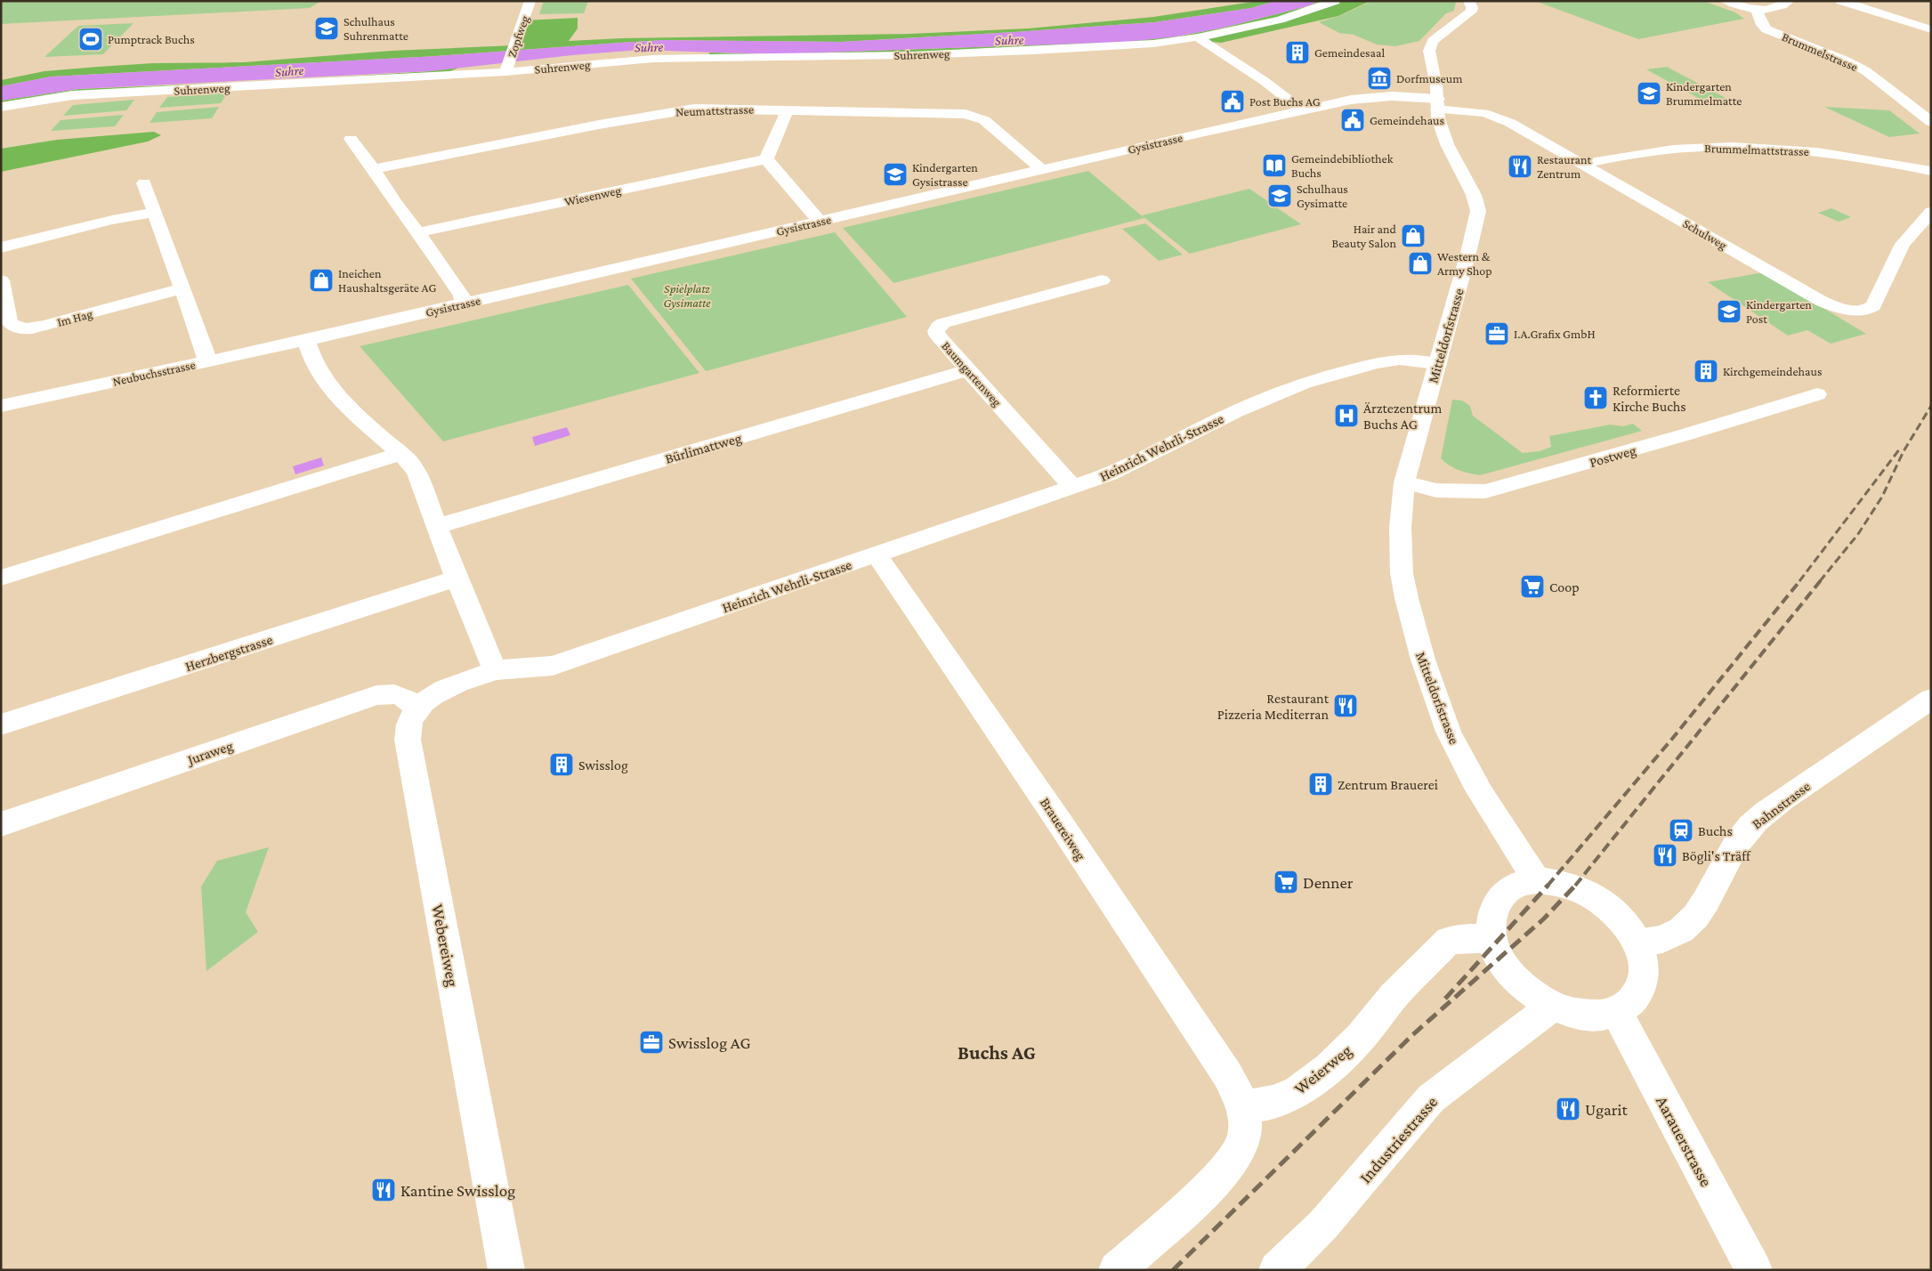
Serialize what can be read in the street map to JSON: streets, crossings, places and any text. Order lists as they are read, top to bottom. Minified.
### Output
{"streets":{"street":["Zopfweg","Brummelstrasse","Suhrenweg","Neumattstrasse","Gysistrasse","Brummelmattstrasse","Wiesenweg","Schulweg","Im Hag","Mitteldorfstrasse","Neubuchsstrasse","Baumgartenweg","Heinrich Wehrli-Strasse","Bürlimattweg","Postweg","Herzbergstrasse","Juraweg","Bahnstrasse","Brauereiweg","Webereiweg","Weierweg","Industriestrasse","Aarauerstrasse"]},"crossings":[["Zopfweg","Suhrenweg"],["Neumattstrasse","Gysistrasse"],["Gysistrasse","Schulweg"],["Gysistrasse","Mitteldorfstrasse"],["Gysistrasse","Neubuchsstrasse"],["Brummelmattstrasse","Schulweg"],["Schulweg","Mitteldorfstrasse"],["Mitteldorfstrasse","Heinrich Wehrli-Strasse"],["Mitteldorfstrasse","Postweg"],["Mitteldorfstrasse","Bahnstrasse"],["Mitteldorfstrasse","Weierweg"],["Mitteldorfstrasse","Industriestrasse"],["Mitteldorfstrasse","Aarauerstrasse"],["Baumgartenweg","Heinrich Wehrli-Strasse"],["Baumgartenweg","Bürlimattweg"],["Heinrich Wehrli-Strasse","Brauereiweg"],["Heinrich Wehrli-Strasse","Webereiweg"],["Juraweg","Webereiweg"],["Bahnstrasse","Weierweg"],["Bahnstrasse","Industriestrasse"],["Bahnstrasse","Aarauerstrasse"],["Brauereiweg","Weierweg"],["Weierweg","Industriestrasse"],["Weierweg","Aarauerstrasse"],["Industriestrasse","Aarauerstrasse"]],"districts":["Buchs AG"],"water":["Suhre"],"parks":["Spielplatz Gysimatte"],"places":{"school or university":["Schulhaus Suhrenmatte","Kindergarten Brummelmatte","Kindergarten Gysistrasse","Schulhaus Gysimatte","Kindergarten Post"],"sports":["Pumptrack Buchs"],"building":["Gemeindesaal","Kirchgemeindehaus","Swisslog","Zentrum Brauerei"],"museum":["Dorfmuseum"],"public building":["Post Buchs AG","Gemeindehaus"],"library":["Gemeindebibliothek Buchs"],"restaurant":["Restaurant Zentrum","Restaurant Pizzeria Mediterran","Bögli's Träff","Ugarit","Kantine Swisslog"],"shop":["Hair and Beauty Salon","Western & Army Shop","Ineichen Haushaltsgeräte AG"],"office":["I.A.Grafix GmbH","Swisslog AG"],"church":["Reformierte Kirche Buchs"],"hospital":["Ärztezentrum Buchs AG"],"supermarket":["Coop","Denner"],"station":["Buchs"]}}
